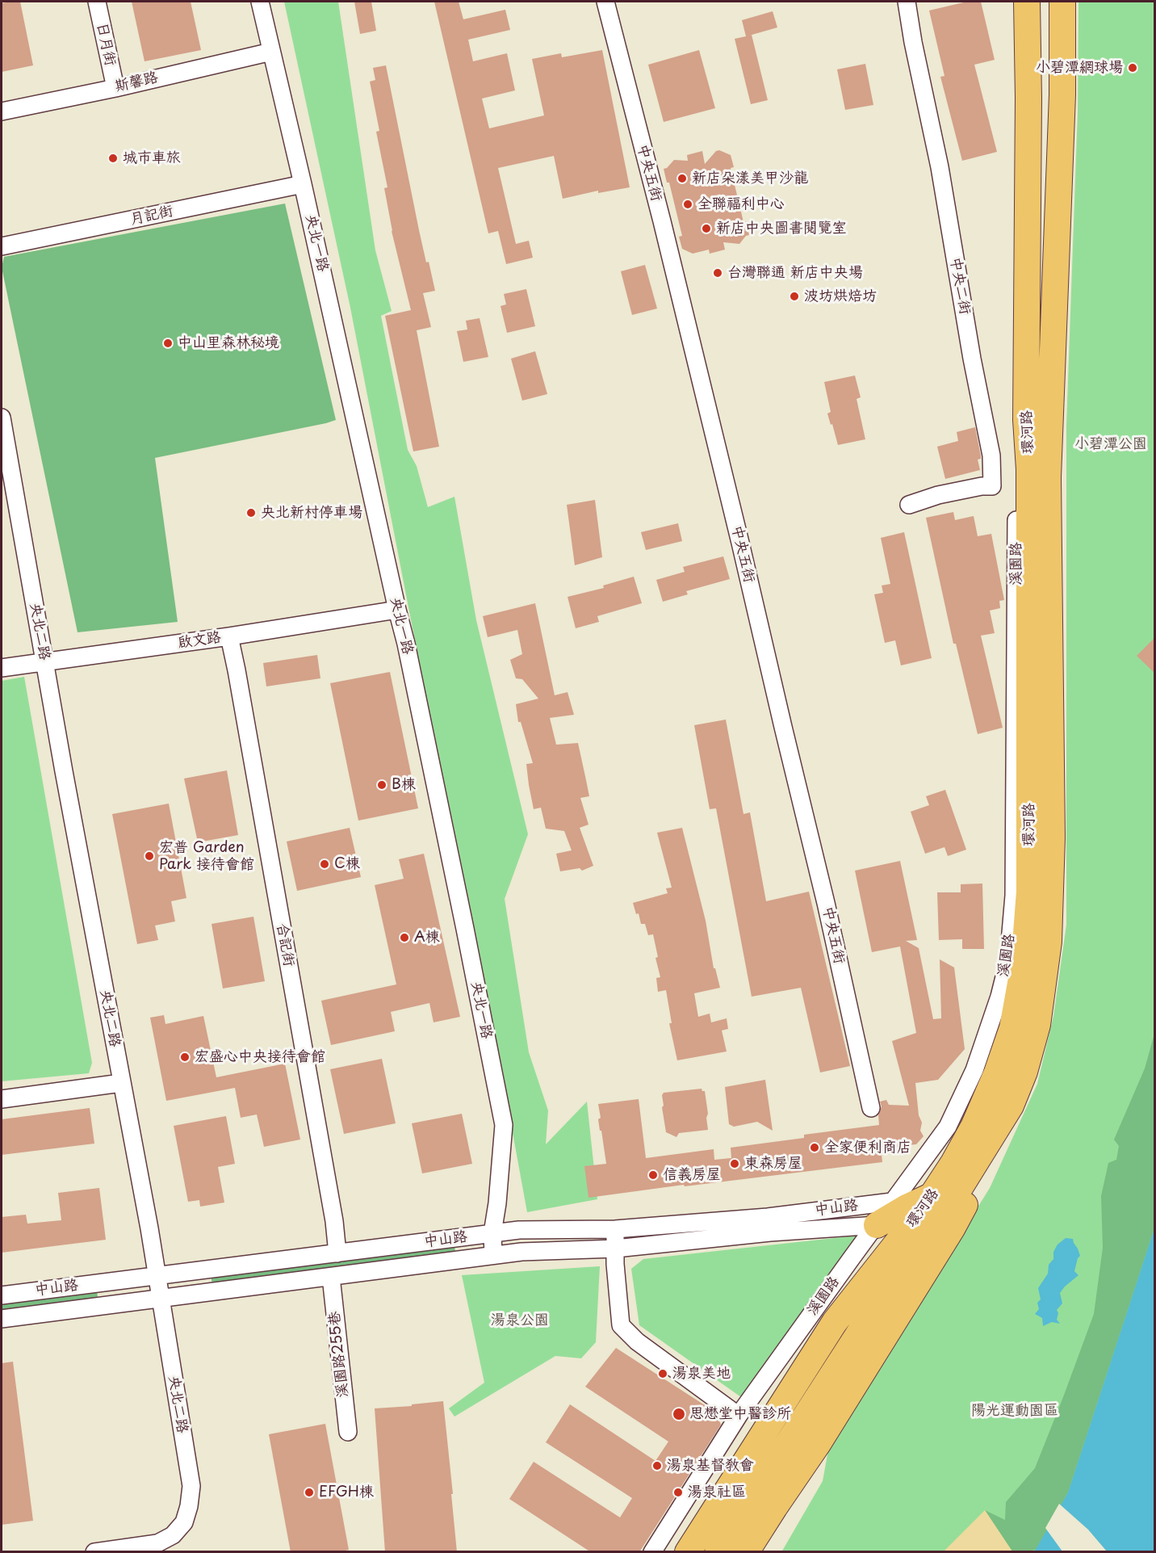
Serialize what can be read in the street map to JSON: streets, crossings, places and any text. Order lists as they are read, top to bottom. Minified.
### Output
{"streets":{"highway":["環河路"],"street":["日月街","斯馨路","中央五街","月記街","央北一路","中央二街","溪園路","央北二路","啟文路","合記街","中山路","溪園路255巷"]},"crossings":[["日月街","斯馨路"],["斯馨路","央北一路"],["月記街","央北一路"],["央北一路","啟文路"],["央北一路","中山路"],["環河路","溪園路"],["環河路","中山路"],["溪園路","中山路"],["央北二路","啟文路"],["央北二路","中山路"],["啟文路","合記街"],["合記街","中山路"],["中山路","溪園路255巷"]],"parks":["小碧潭公園","湯泉公園","陽光運動園區"],"places":["小碧潭網球場","城市車旅","新店朵漾美甲沙龍","全聯福利中心","新店中央圖書閱覽室","台灣聯通 新店中央場","波坊烘焙坊","中山里森林秘境","央北新村停車場","B棟","宏普 Garden Park 接待會館","C棟","A棟","宏盛心中央接待會館","全家便利商店","東森房屋","信義房屋","湯泉美地","思懋堂中醫診所","湯泉基督教會","EFGH棟","湯泉社區"]}
